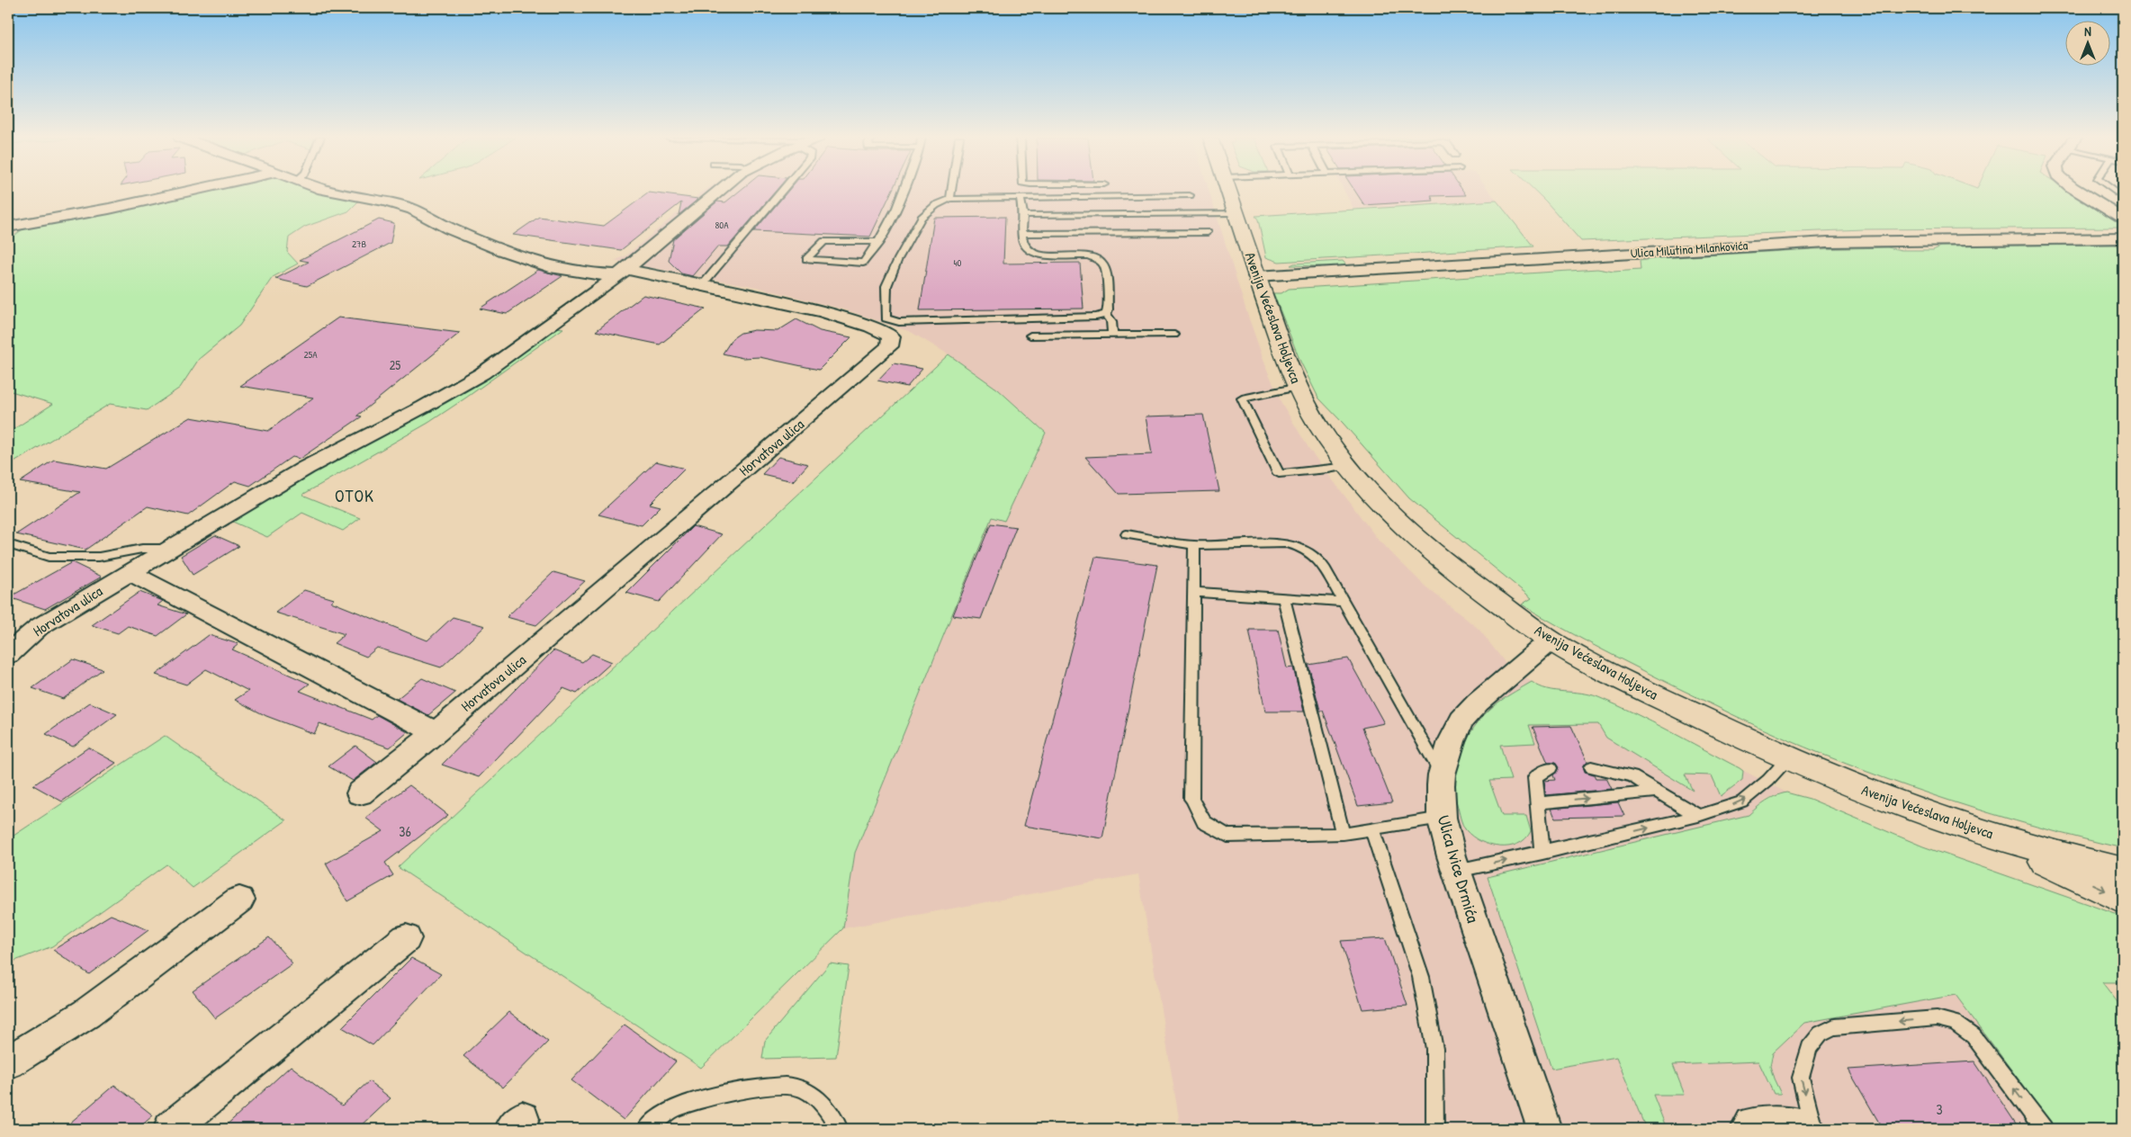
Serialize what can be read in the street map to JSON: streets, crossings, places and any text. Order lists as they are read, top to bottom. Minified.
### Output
{"streets":{"street":["Ulica Milutina Milankovića","Avenija Većeslava Holjevca","Horvatova ulica","Ulica Ivice Drmića"]},"crossings":[["Ulica Milutina Milankovića","Avenija Većeslava Holjevca"],["Avenija Većeslava Holjevca","Ulica Ivice Drmića"]],"districts":["OTOK"],"house_numbers":["80A","27B","40","25A","25","36","3"],"north":"top"}
